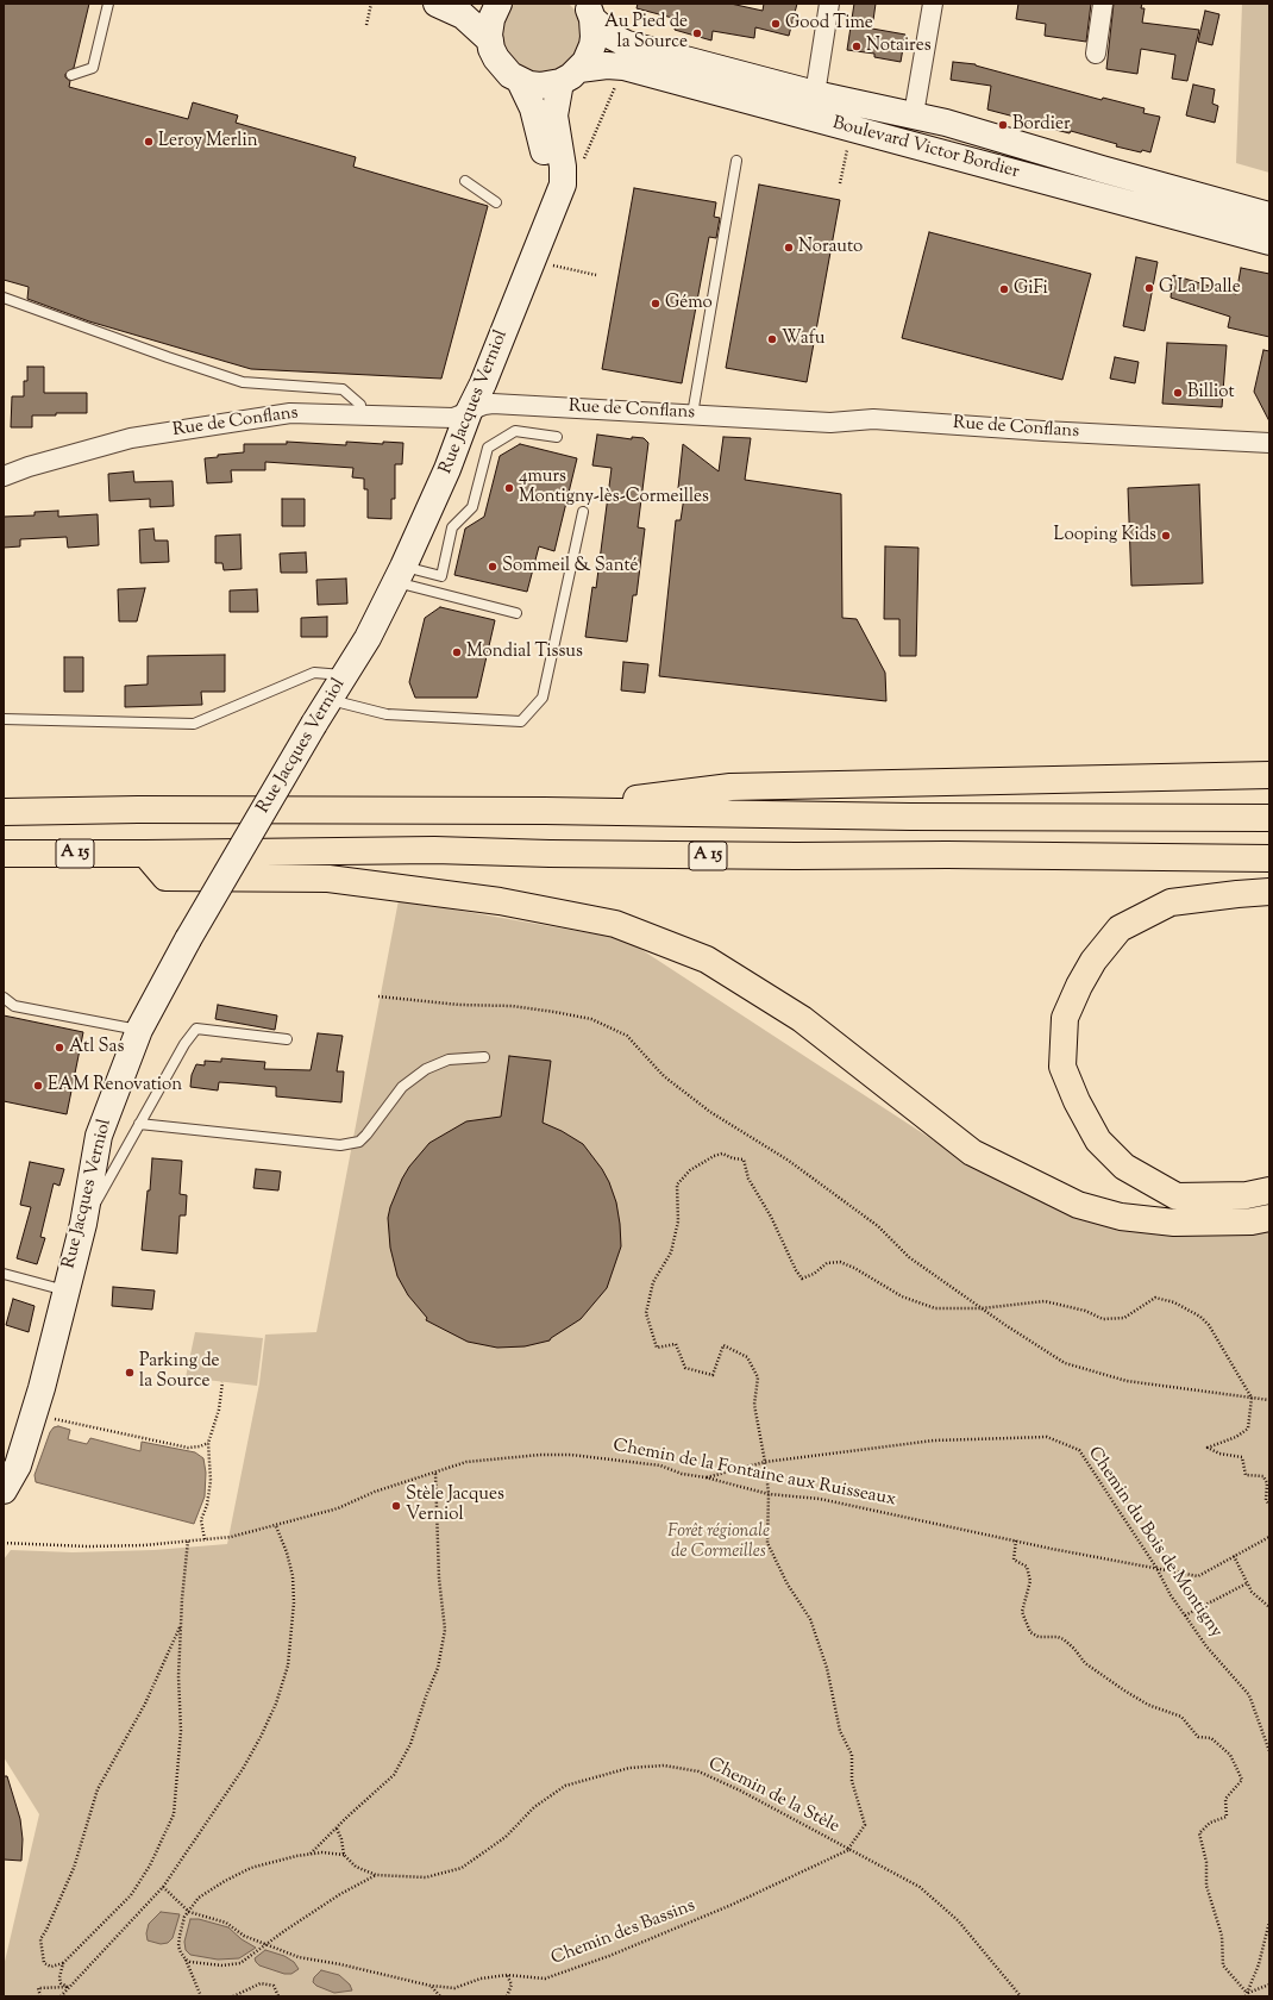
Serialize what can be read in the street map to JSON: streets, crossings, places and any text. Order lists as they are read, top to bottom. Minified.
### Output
{"streets":{"highway":["A 15"],"main road":["Boulevard Victor Bordier","Rue Jacques Verniol"],"street":["Rue de Conflans"],"path":["Chemin de la Fontaine aux Ruisseaux","Chemin du Bois de Montigny","Chemin de la Stèle","Chemin des Bassins"]},"crossings":[["Boulevard Victor Bordier","Rue Jacques Verniol"],["Rue Jacques Verniol","Rue de Conflans"],["Chemin de la Fontaine aux Ruisseaux","Chemin du Bois de Montigny"],["Chemin de la Stèle","Chemin des Bassins"]],"parks":["Forêt régionale de Cormeilles"],"places":["Good Time","Au Pied de la Source","Notaires","Bordier","Leroy Merlin","Norauto","G La Dalle","GiFi","Gémo","Wafu","Billiot","4murs Montigny-lès-Cormeilles","Looping Kids","Sommeil & Santé","Mondial Tissus","Atl Sas","EAM Renovation","Parking de la Source","Stèle Jacques Verniol"]}
